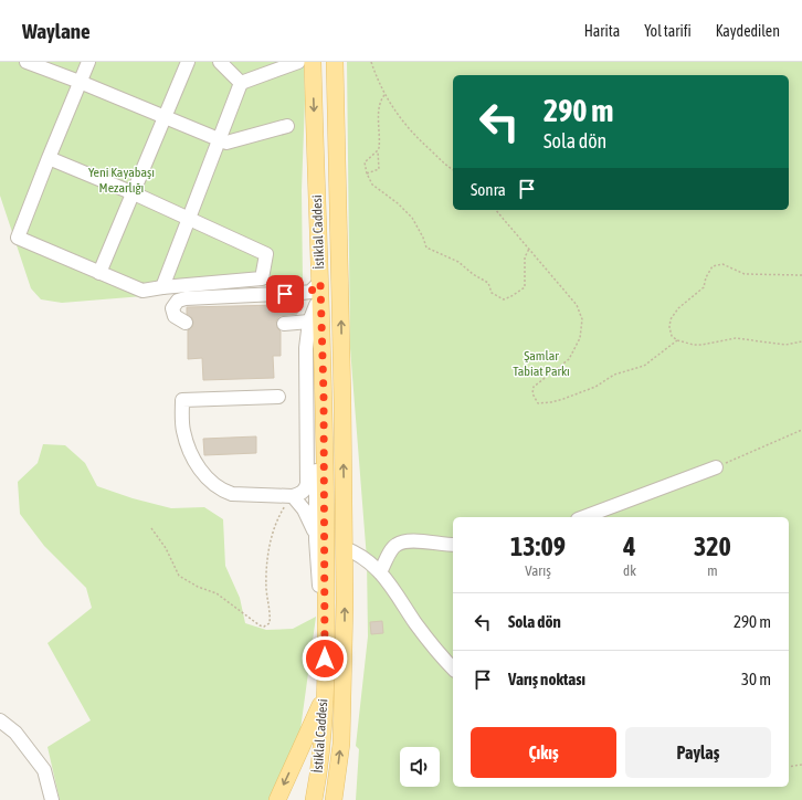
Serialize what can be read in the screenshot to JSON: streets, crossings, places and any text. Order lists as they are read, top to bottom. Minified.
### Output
{"streets":{"main road":["İstiklal Caddesi"]},"parks":["Yeni Kayabaşı Mezarlığı","Şamlar Tabiat Parkı"],"page":{"header":"Waylane","nav":["Harita","Yol tarifi","Kaydedilen"],"turn":["290 m","Sola dön"],"then":"Sonra","eta":["13:09","Varış","4","dk","320","m"],"list":[{"name":"Sola dön","value":"290 m"},{"name":"Varış noktası","value":"30 m"}],"buttons":["Çıkış","Paylaş"]}}
